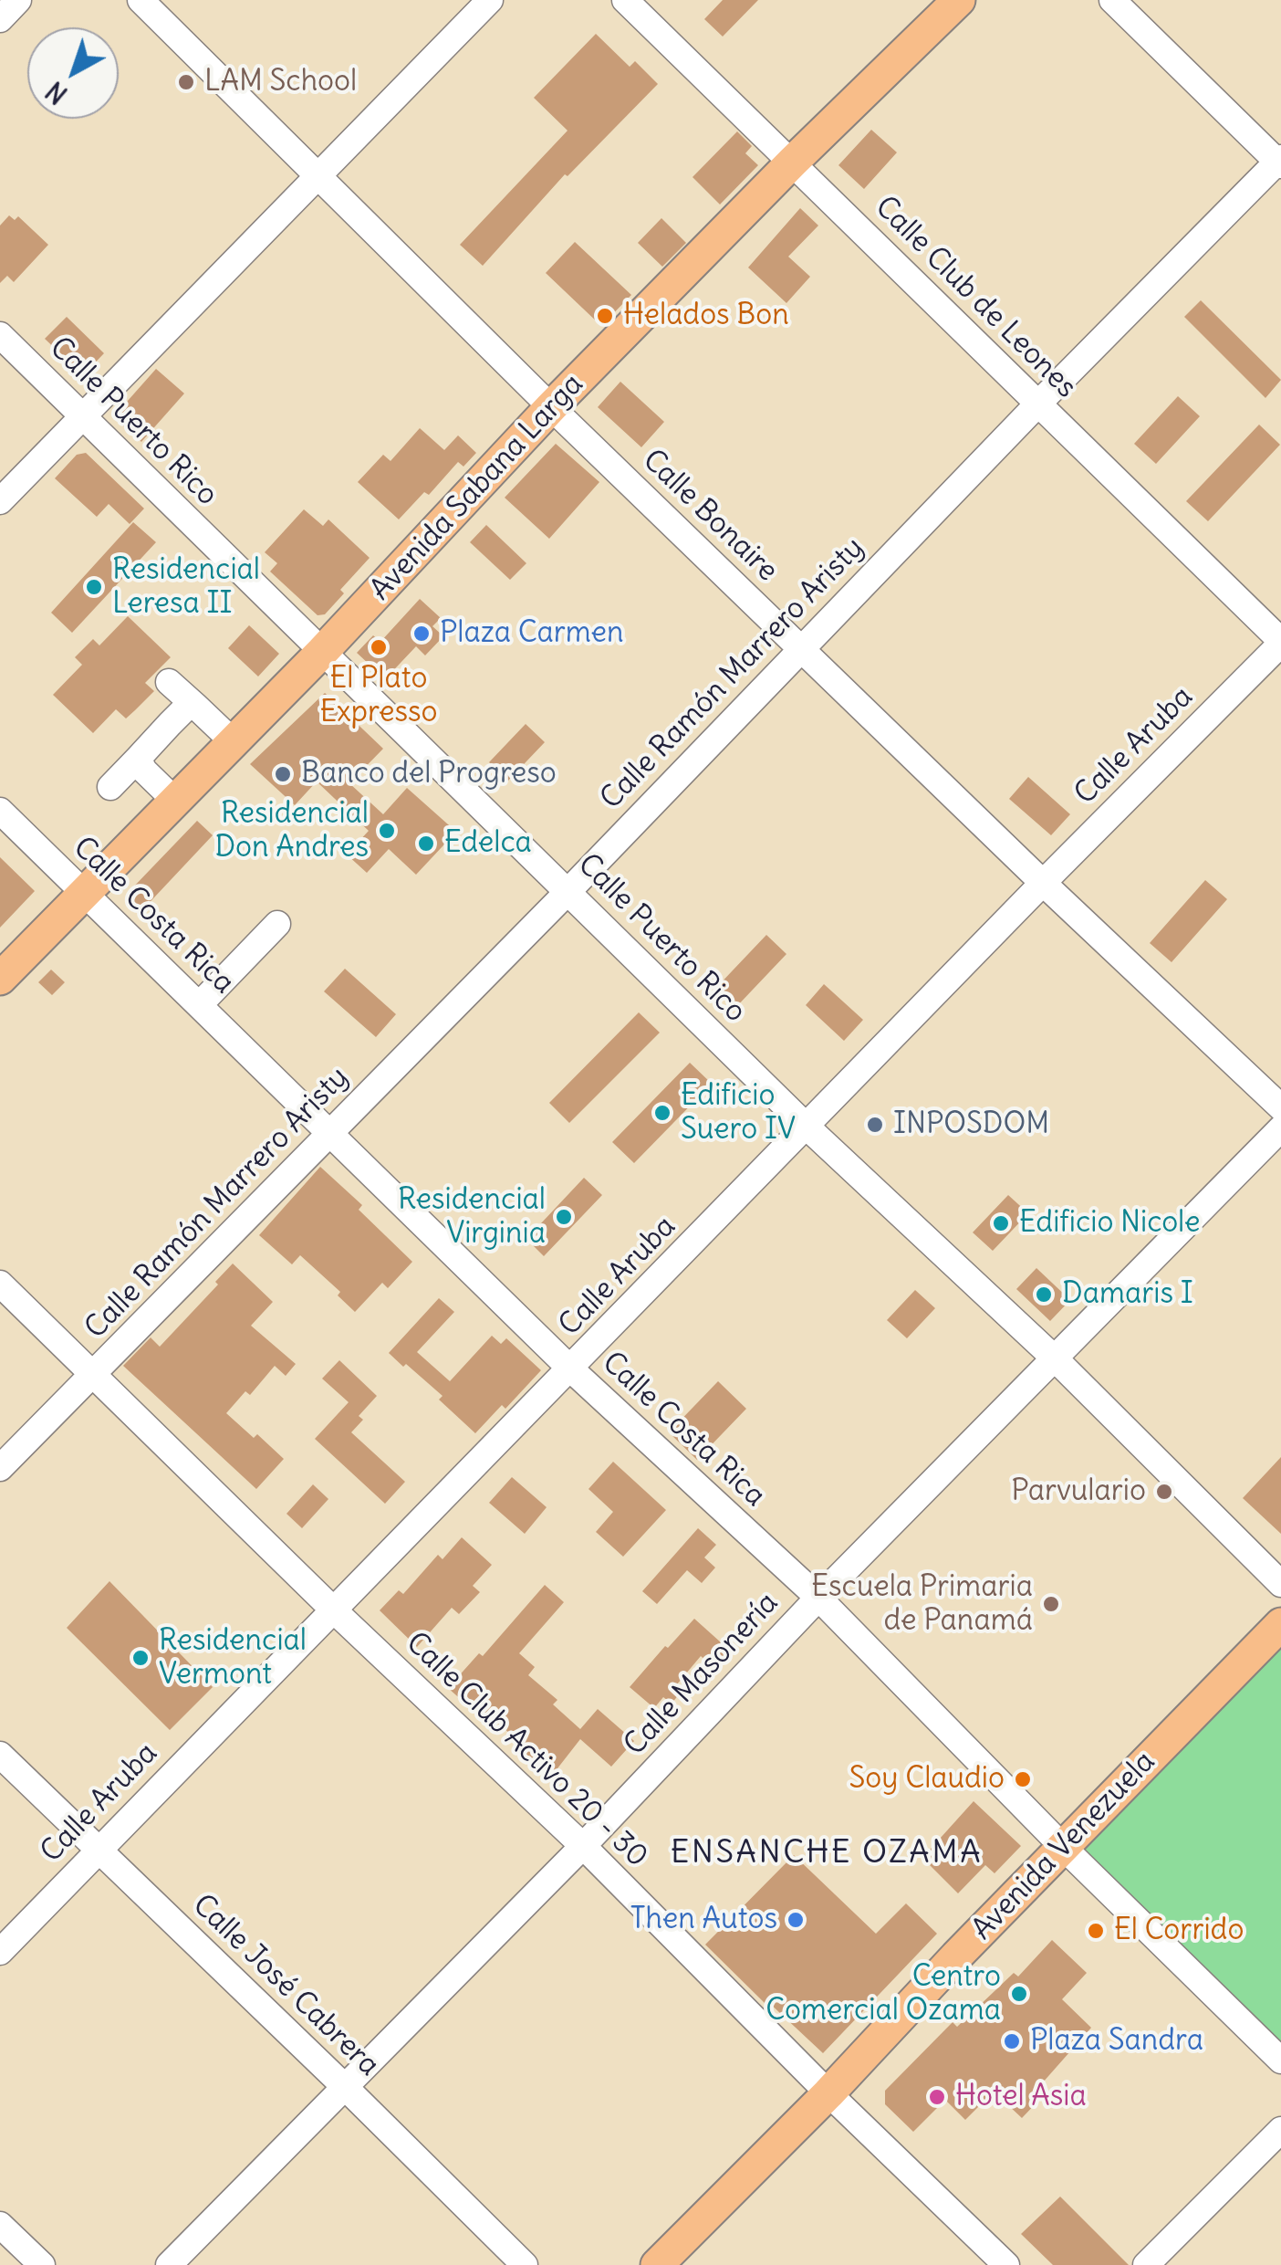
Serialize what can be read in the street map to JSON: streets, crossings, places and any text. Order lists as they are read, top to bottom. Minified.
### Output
{"streets":{"main road":["Avenida Sabana Larga","Avenida Venezuela"],"street":["Calle Club de Leones","Calle Puerto Rico","Calle Bonaire","Calle Ramón Marrero Aristy","Calle Aruba","Calle Costa Rica","Calle Masonería","Calle Club Activo 20 - 30","Calle José Cabrera"]},"crossings":[["Calle Club de Leones","Avenida Sabana Larga"],["Calle Club de Leones","Calle Ramón Marrero Aristy"],["Calle Club de Leones","Calle Aruba"],["Calle Puerto Rico","Avenida Sabana Larga"],["Calle Puerto Rico","Calle Ramón Marrero Aristy"],["Calle Puerto Rico","Calle Aruba"],["Calle Puerto Rico","Calle Masonería"],["Avenida Sabana Larga","Calle Bonaire"],["Avenida Sabana Larga","Calle Costa Rica"],["Calle Bonaire","Calle Ramón Marrero Aristy"],["Calle Bonaire","Calle Aruba"],["Calle Ramón Marrero Aristy","Calle Costa Rica"],["Calle Ramón Marrero Aristy","Calle Club Activo 20 - 30"],["Calle Aruba","Calle Costa Rica"],["Calle Aruba","Calle Club Activo 20 - 30"],["Calle Aruba","Calle José Cabrera"],["Calle Costa Rica","Calle Masonería"],["Calle Costa Rica","Avenida Venezuela"],["Calle Masonería","Calle Club Activo 20 - 30"],["Calle Masonería","Calle José Cabrera"],["Calle Club Activo 20 - 30","Avenida Venezuela"]],"districts":["ENSANCHE OZAMA"],"places":["LAM School","Helados Bon","Residencial Leresa II","Plaza Carmen","El Plato Expresso","Banco del Progreso","Residencial Don Andres","Edelca","Edificio Suero IV","INPOSDOM","Residencial Virginia","Edificio Nicole","Damaris I","Parvulario","Escuela Primaria de Panamá","Residencial Vermont","Soy Claudio","Then Autos","El Corrido","Centro Comercial Ozama","Plaza Sandra","Hotel Asia"],"north":"bottom left"}
